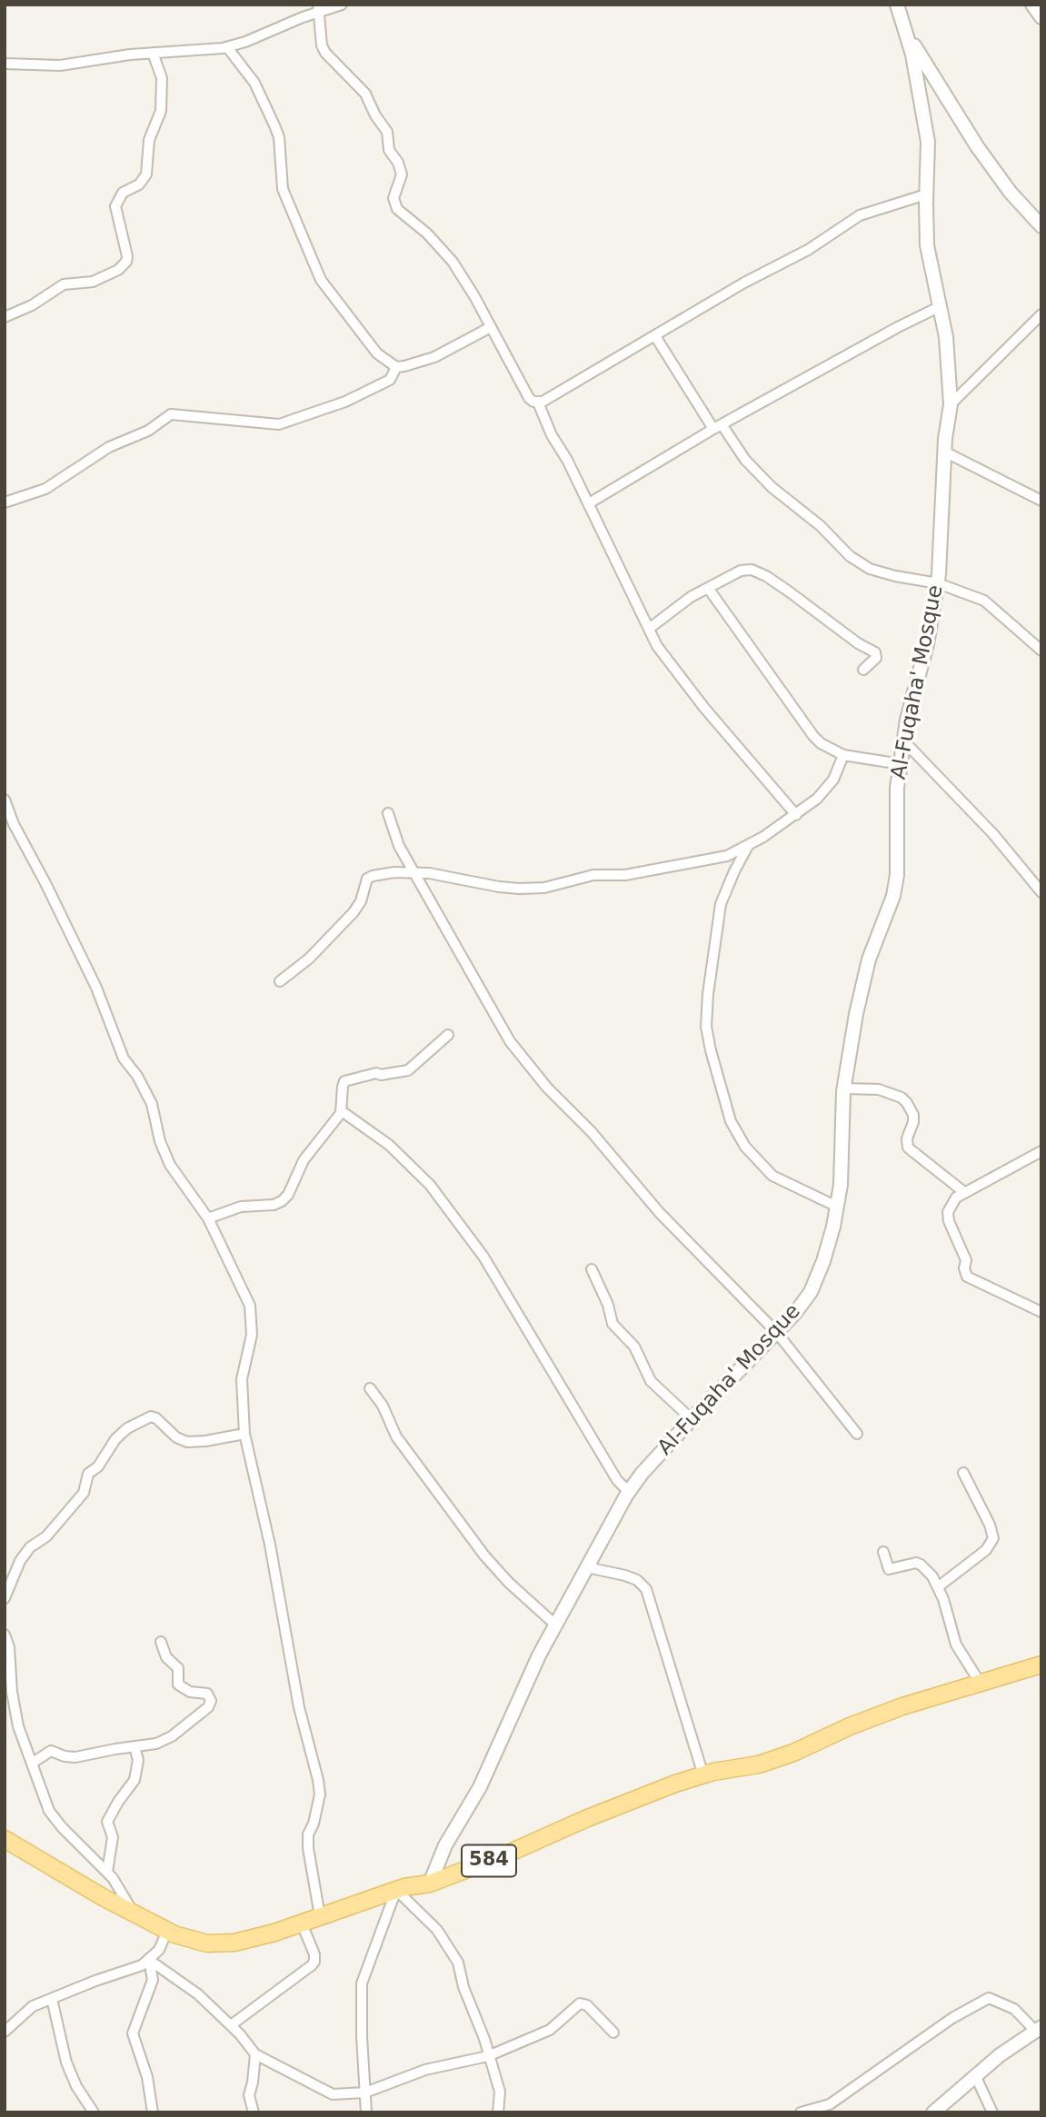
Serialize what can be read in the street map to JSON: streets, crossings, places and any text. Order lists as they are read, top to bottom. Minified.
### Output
{"streets":{"main road":["584"],"street":["Al-Fuqaha' Mosque"]},"crossings":[["Al-Fuqaha' Mosque","584"]]}
